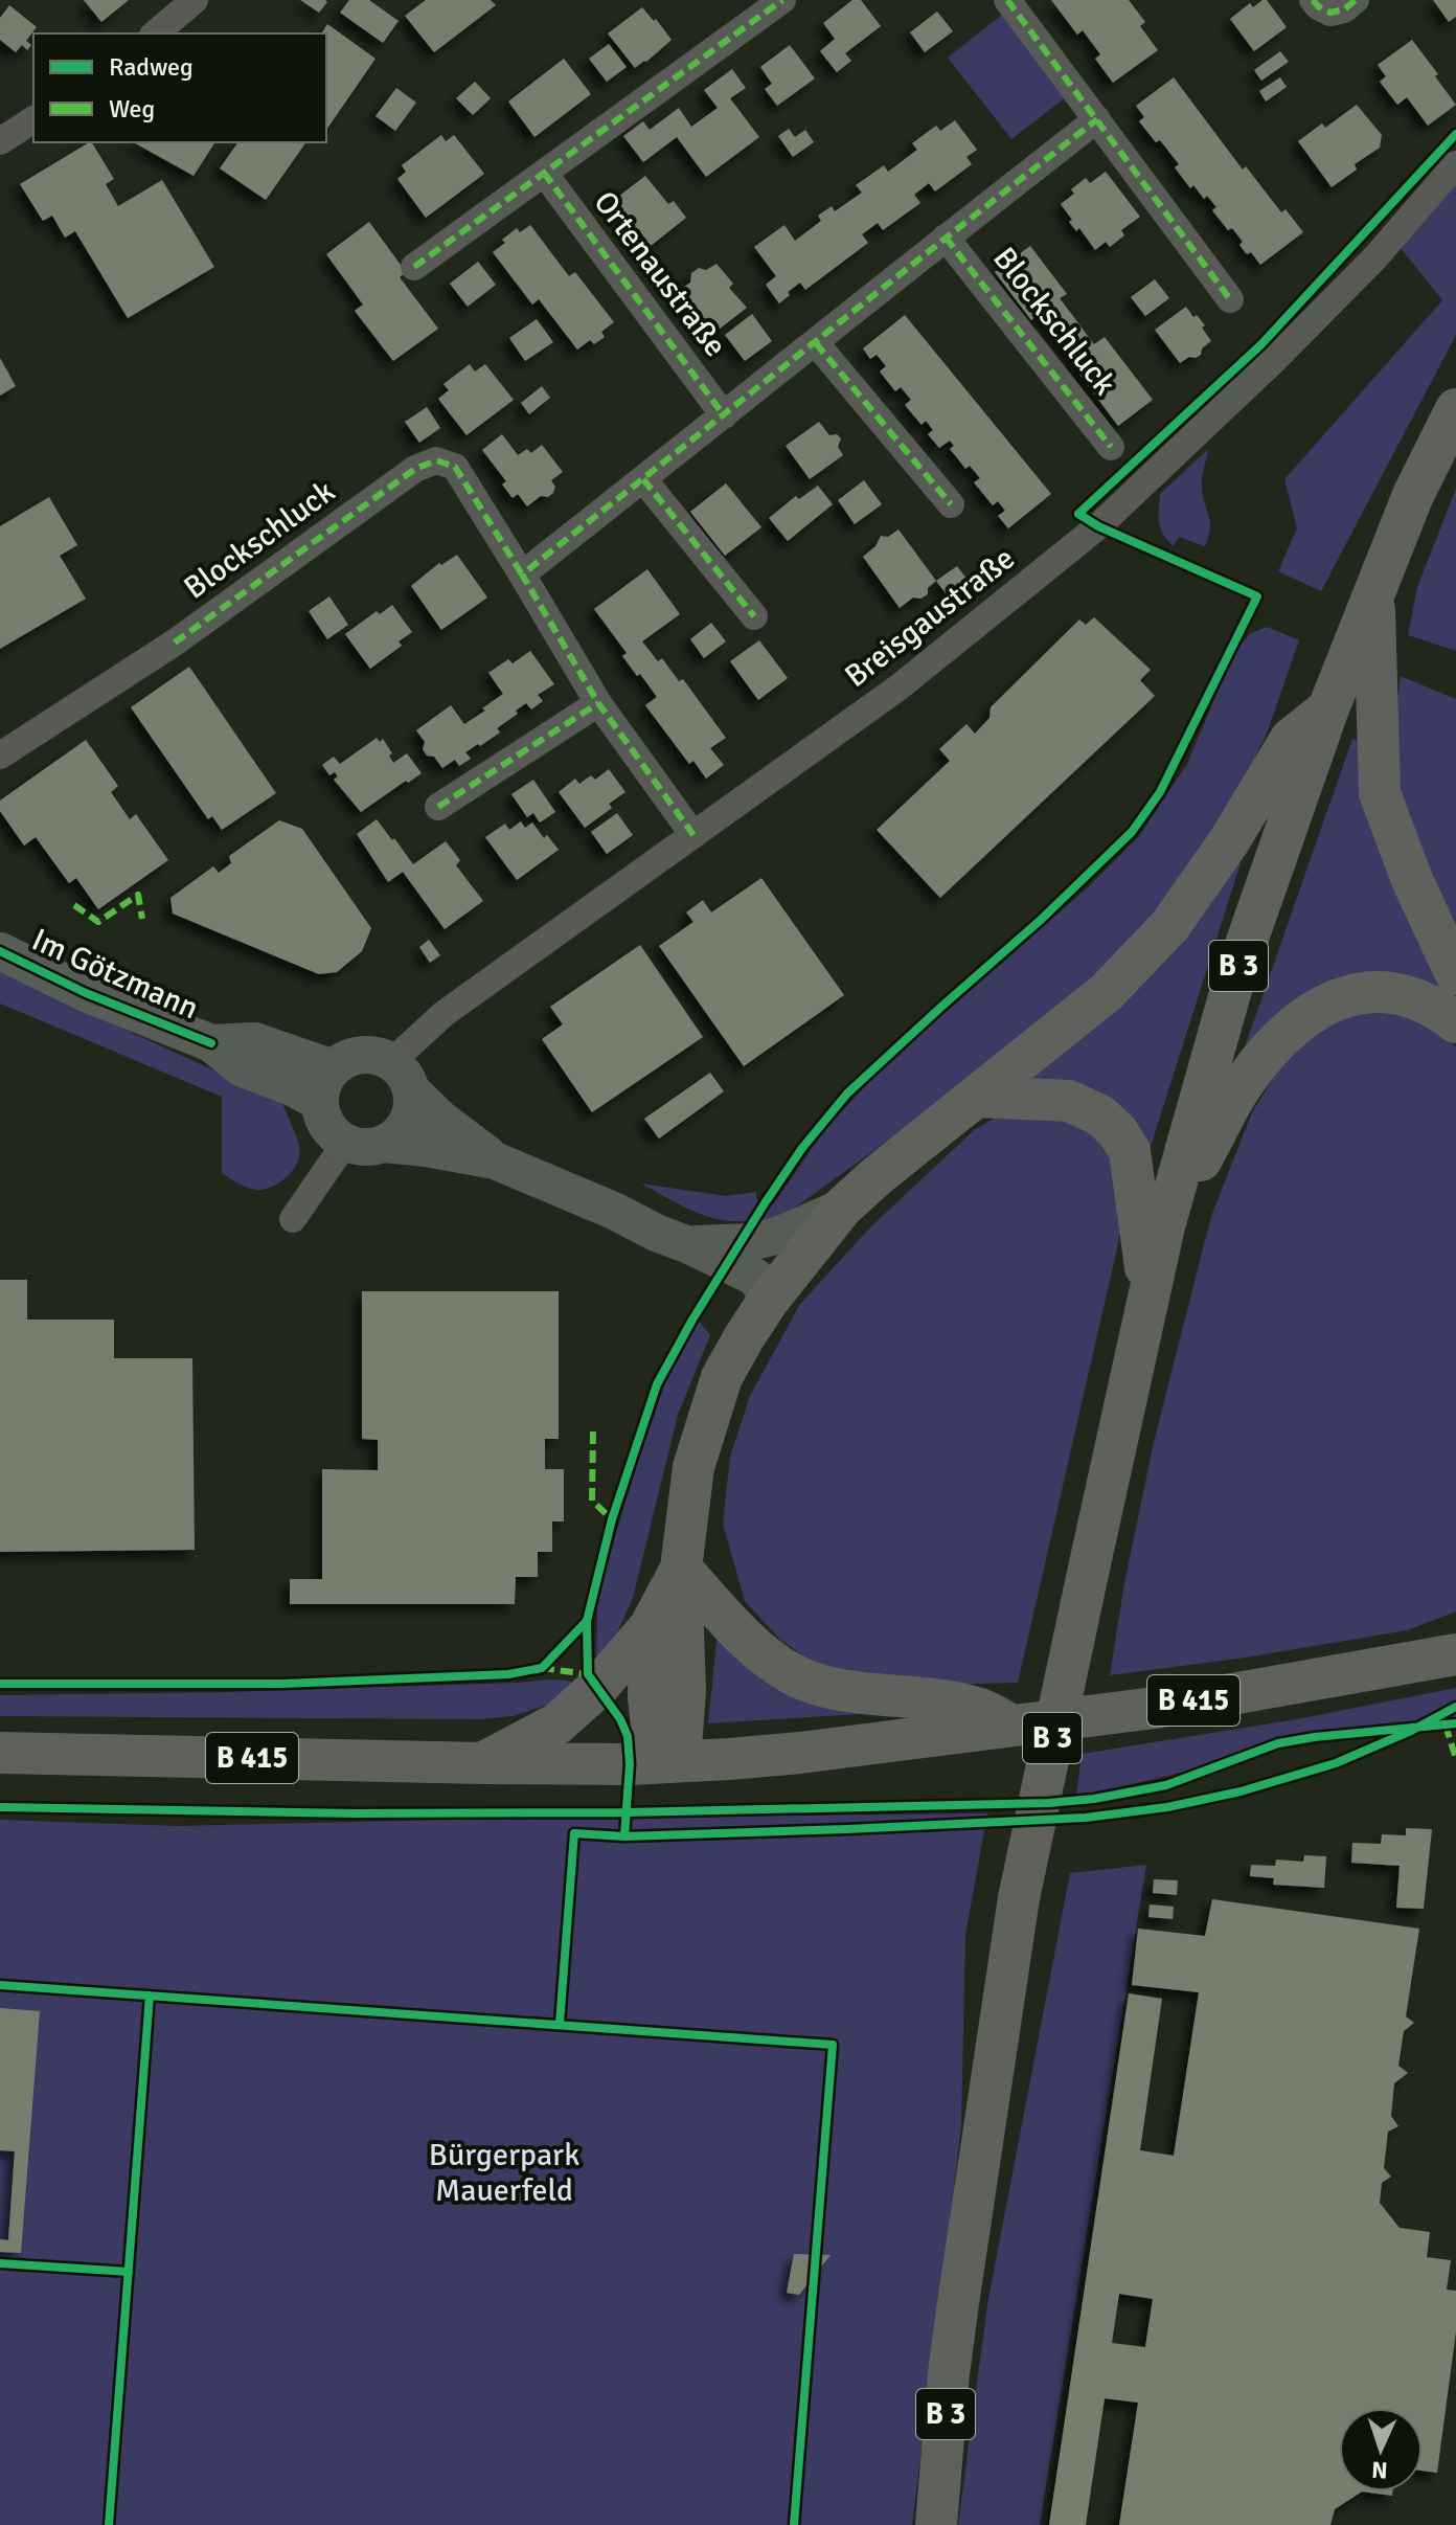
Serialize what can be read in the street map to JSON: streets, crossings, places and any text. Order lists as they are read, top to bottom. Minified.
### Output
{"streets":{"main road":["B 3","B 415"],"street":["Ortenaustraße","Blockschluck","Breisgaustraße","Im Götzmann"]},"crossings":[["Ortenaustraße","Blockschluck"],["Blockschluck","Breisgaustraße"],["Breisgaustraße","Im Götzmann"],["B 3","B 415"]],"parks":["Bürgerpark Mauerfeld"],"legend":["Radweg","Weg"],"north":"bottom"}
